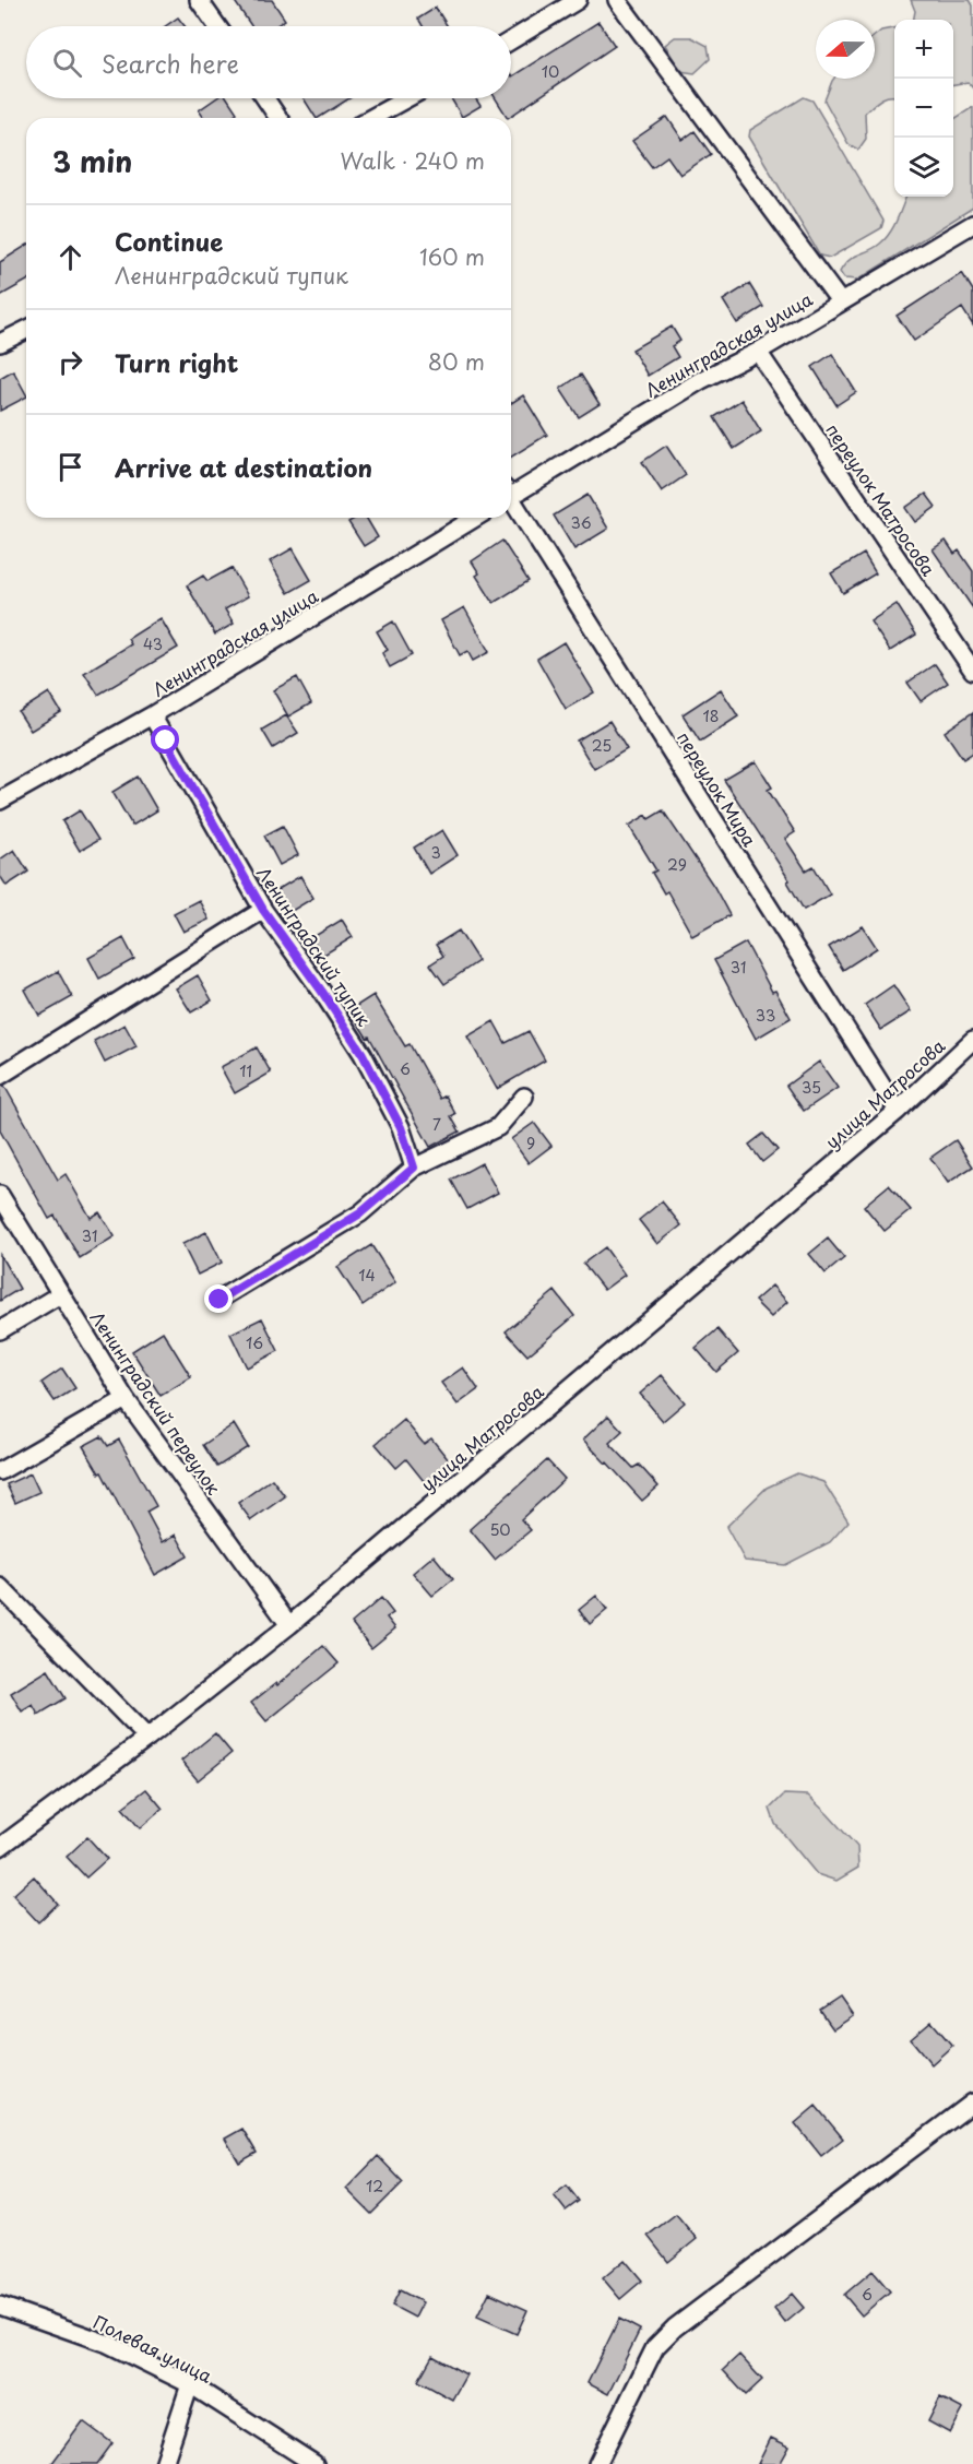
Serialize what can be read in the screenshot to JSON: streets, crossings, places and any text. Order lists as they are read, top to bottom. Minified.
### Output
{"streets":{"street":["Ленинградская улица","переулок Матросова","переулок Мира","Ленинградский тупик","улица Матросова","Ленинградский переулок","Полевая улица"]},"crossings":[["Ленинградская улица","переулок Матросова"],["Ленинградская улица","Ленинградский тупик"],["переулок Мира","улица Матросова"],["улица Матросова","Ленинградский переулок"]],"house_numbers":["10","36","43","18","25","3","29","31","33","6","11","35","7","9","31","14","16","50","12","6"],"north":"left","page":{"map_buttons":["+","−"],"search":"Search here","heading":["3 min","Walk · 240 m"],"list":[["Continue","Ленинградский тупик","160 m"],["Turn right","80 m"],"Arrive at destination"]}}
